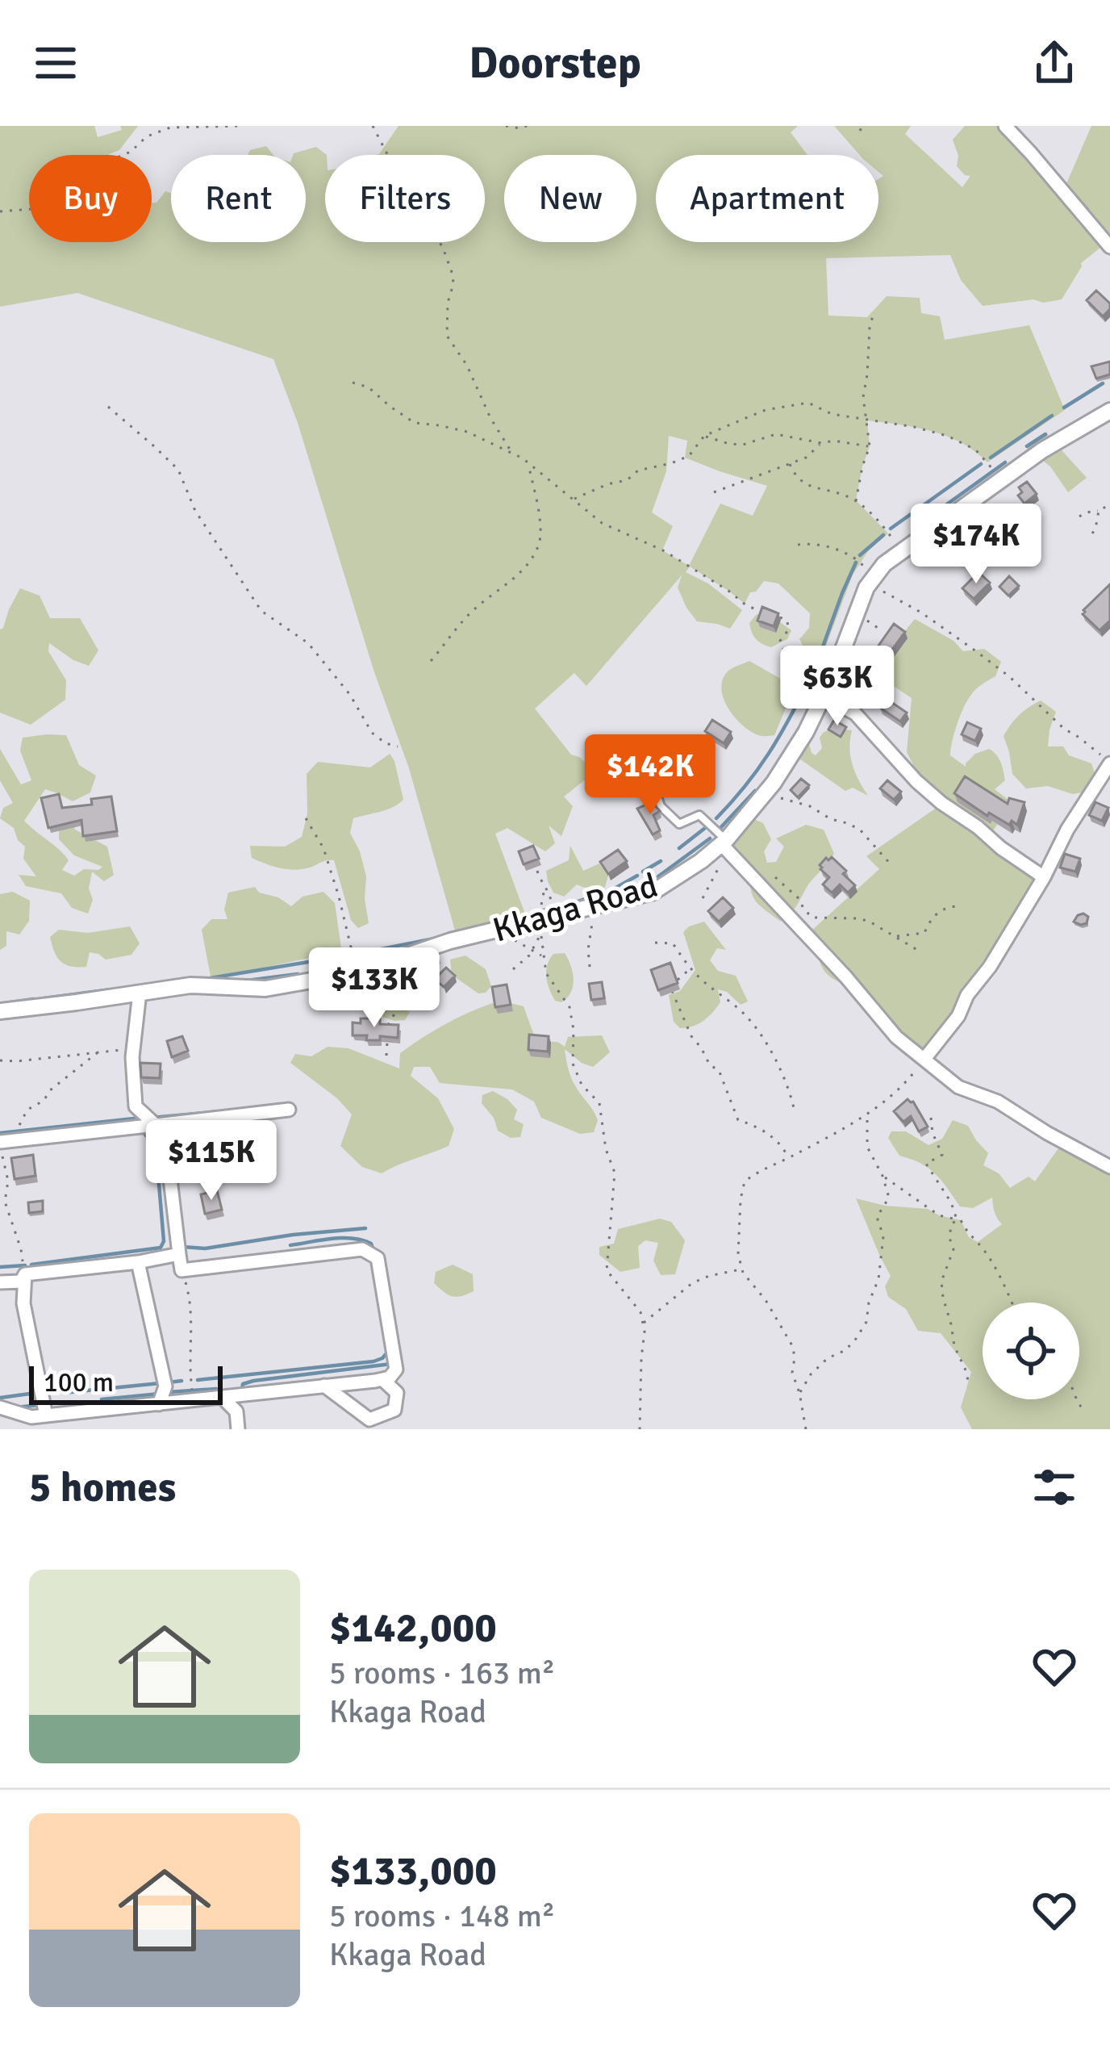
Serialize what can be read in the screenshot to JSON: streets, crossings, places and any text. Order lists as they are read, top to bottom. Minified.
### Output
{"streets":{"street":["Kkaga Road"]},"scale_bar":"100 m","page":{"header":"Doorstep","chip":["Buy","Rent","Filters","New","Apartment"],"price":["$174K","$63K","$142K","$133K","$115K"],"scale":"100 m","heading":"5 homes","list":[{"name":"$142,000","note":"5 rooms · 163 m² · Kkaga Road"},{"name":"$133,000","note":"5 rooms · 148 m² · Kkaga Road"}]}}
